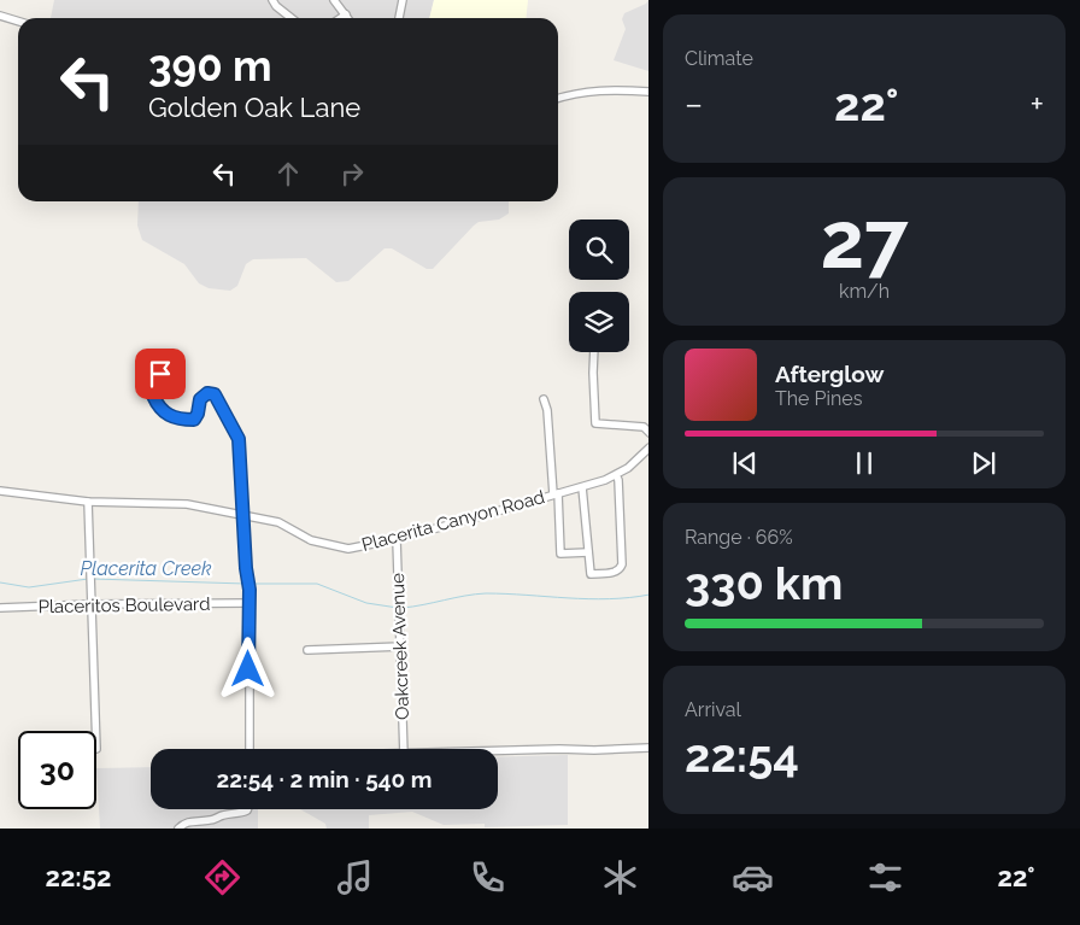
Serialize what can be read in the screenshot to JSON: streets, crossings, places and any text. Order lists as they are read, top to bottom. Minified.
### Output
{"streets":{"street":["Placerita Canyon Road","Placeritos Boulevard","Oakcreek Avenue"]},"crossings":[["Placerita Canyon Road","Oakcreek Avenue"]],"water":["Placerita Creek"],"page":{"tile":["Climate",["27","km/h"],["Range · 66%","330 km"],["Arrival","22:54"]],"turn":["390 m","Golden Oak Lane"],"heat":["−","22°","+"],"song":["Afterglow","The Pines"],"limit":"30","trip":"22:54 · 2 min · 540 m","tabs":["22:52","22°"]}}
